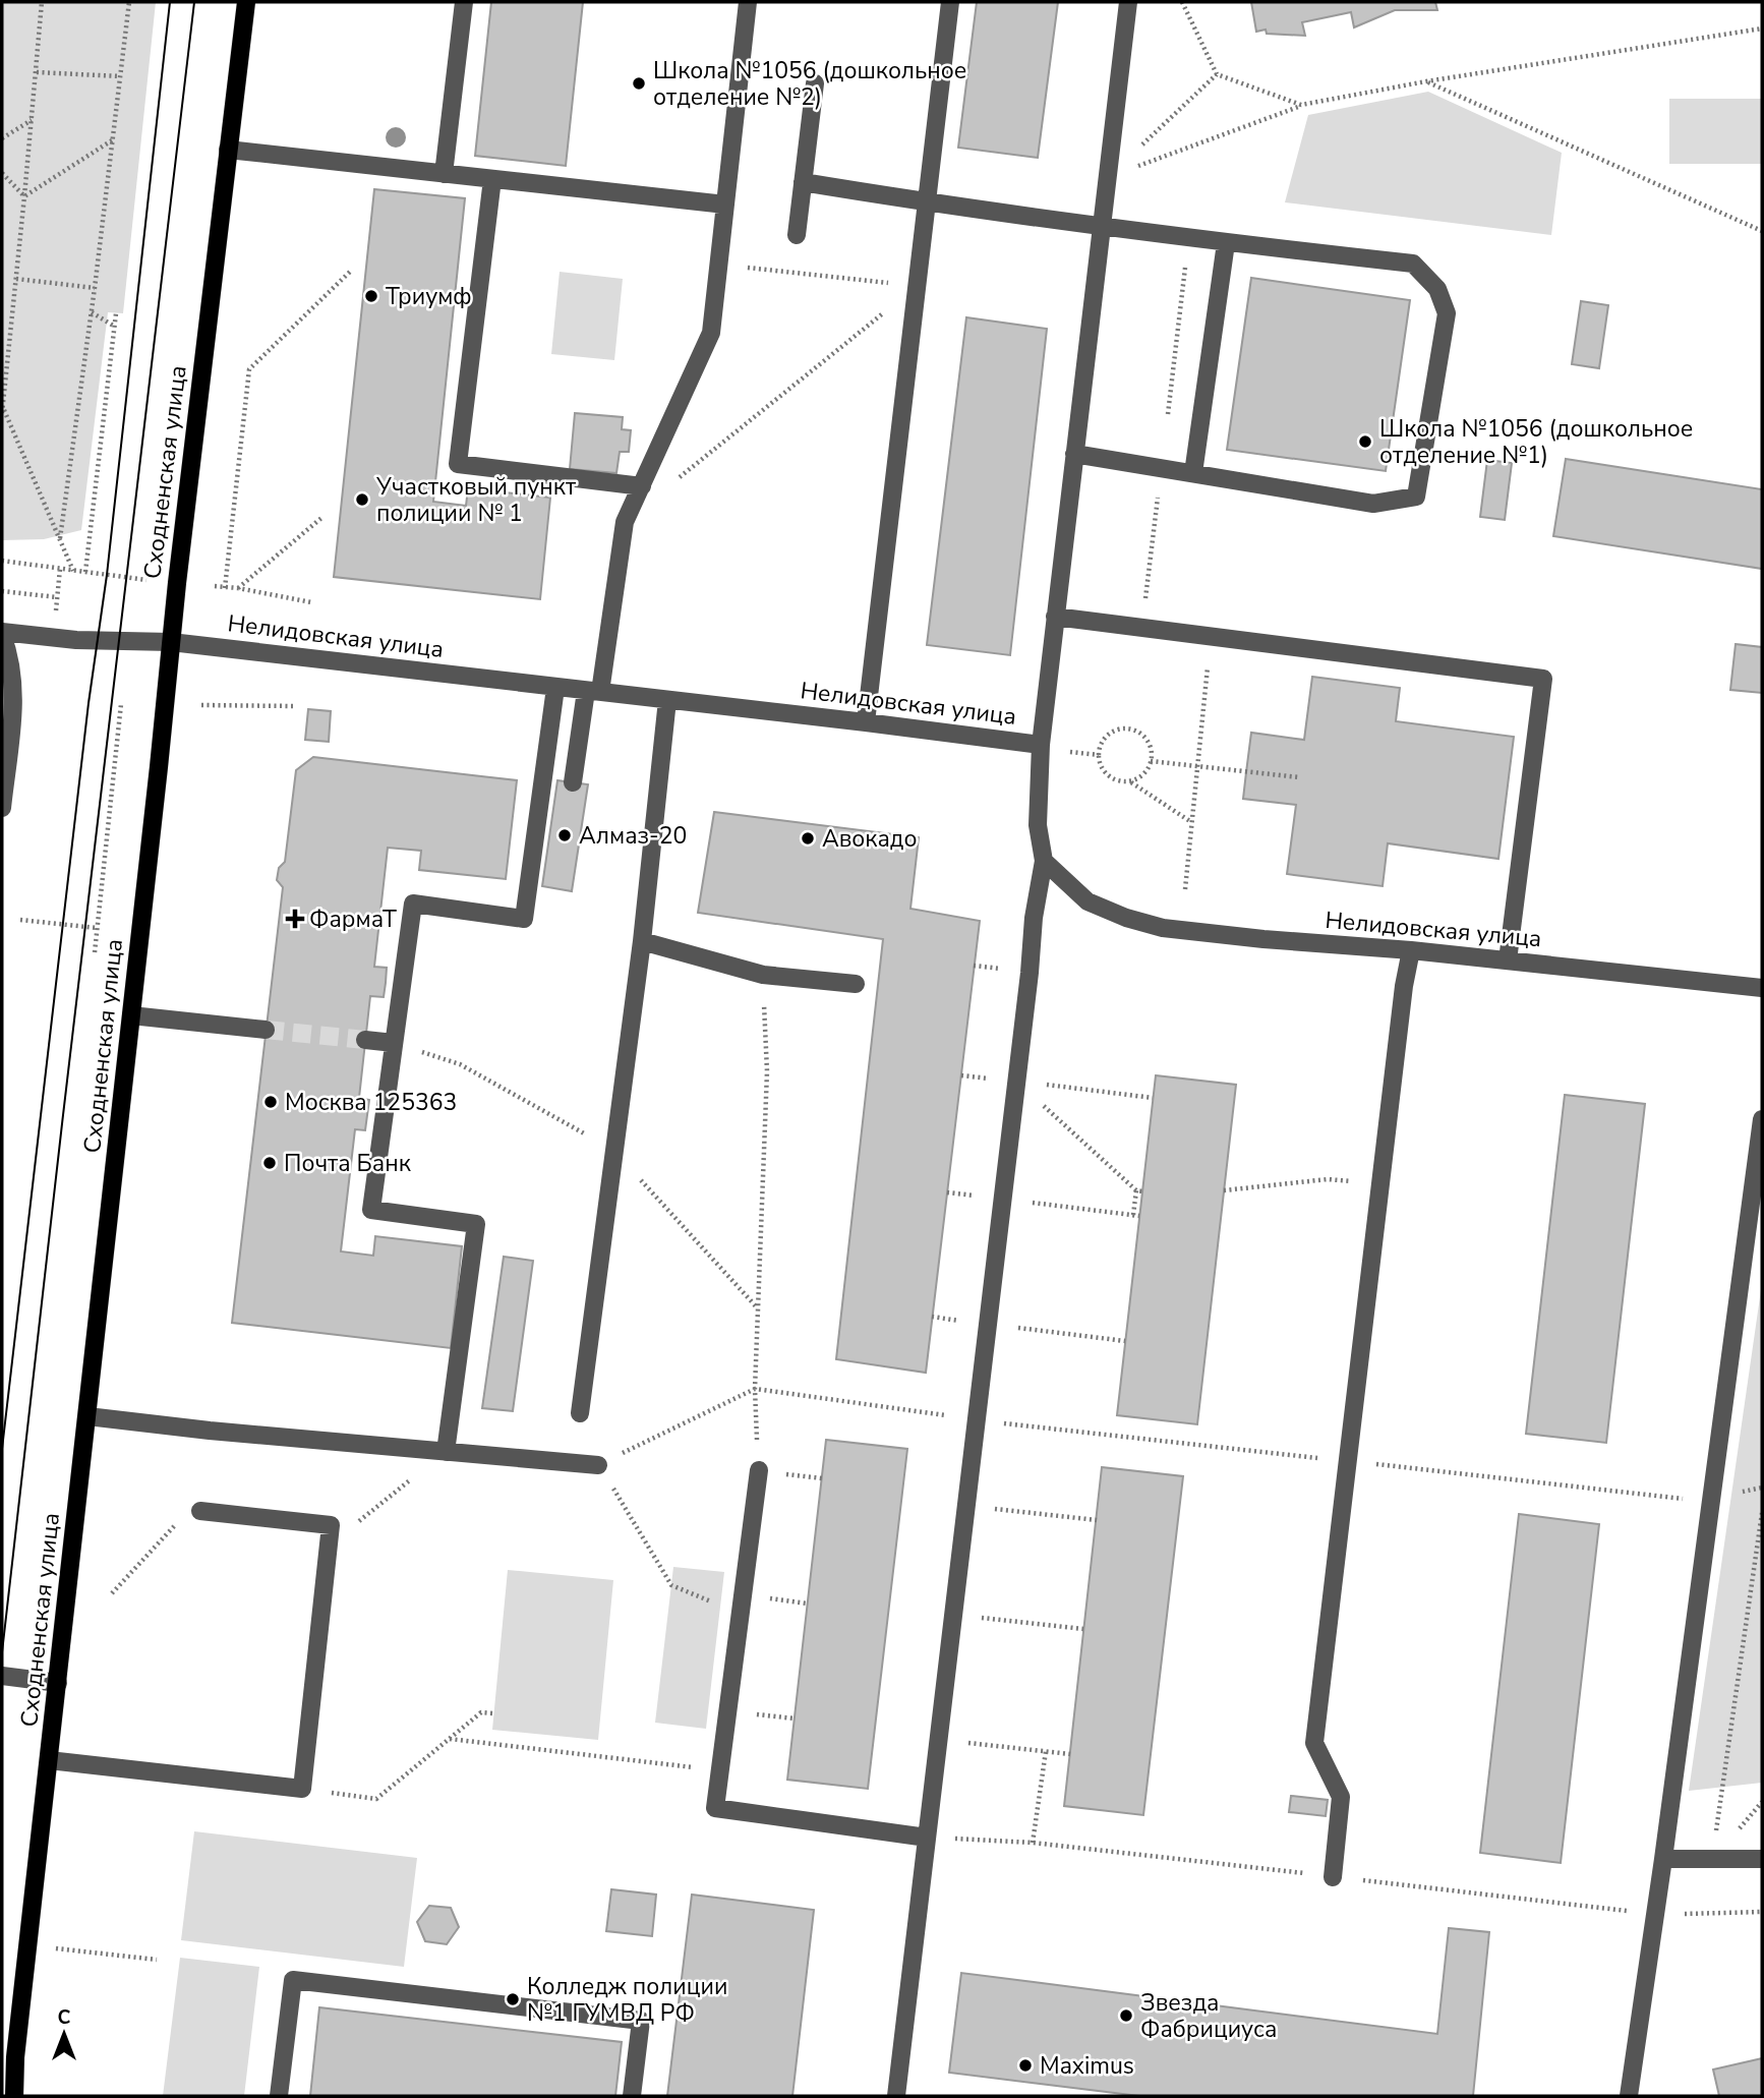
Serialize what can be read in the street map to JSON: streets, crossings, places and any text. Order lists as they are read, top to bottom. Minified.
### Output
{"streets":{"main road":["Сходненская улица"],"street":["Нелидовская улица"]},"crossings":[["Сходненская улица","Нелидовская улица"]],"places":{"other":["Школа №1056 (дошкольное отделение №2)","Триумф","Школа №1056 (дошкольное отделение №1)","Участковый пункт полиции № 1","Алмаз-20","Авокадо","Москва 125363","Почта Банк","Колледж полиции №1 ГУМВД РФ","Звезда Фабрициуса","Maximus"],"health":["ФармаТ"]},"north":"top"}
